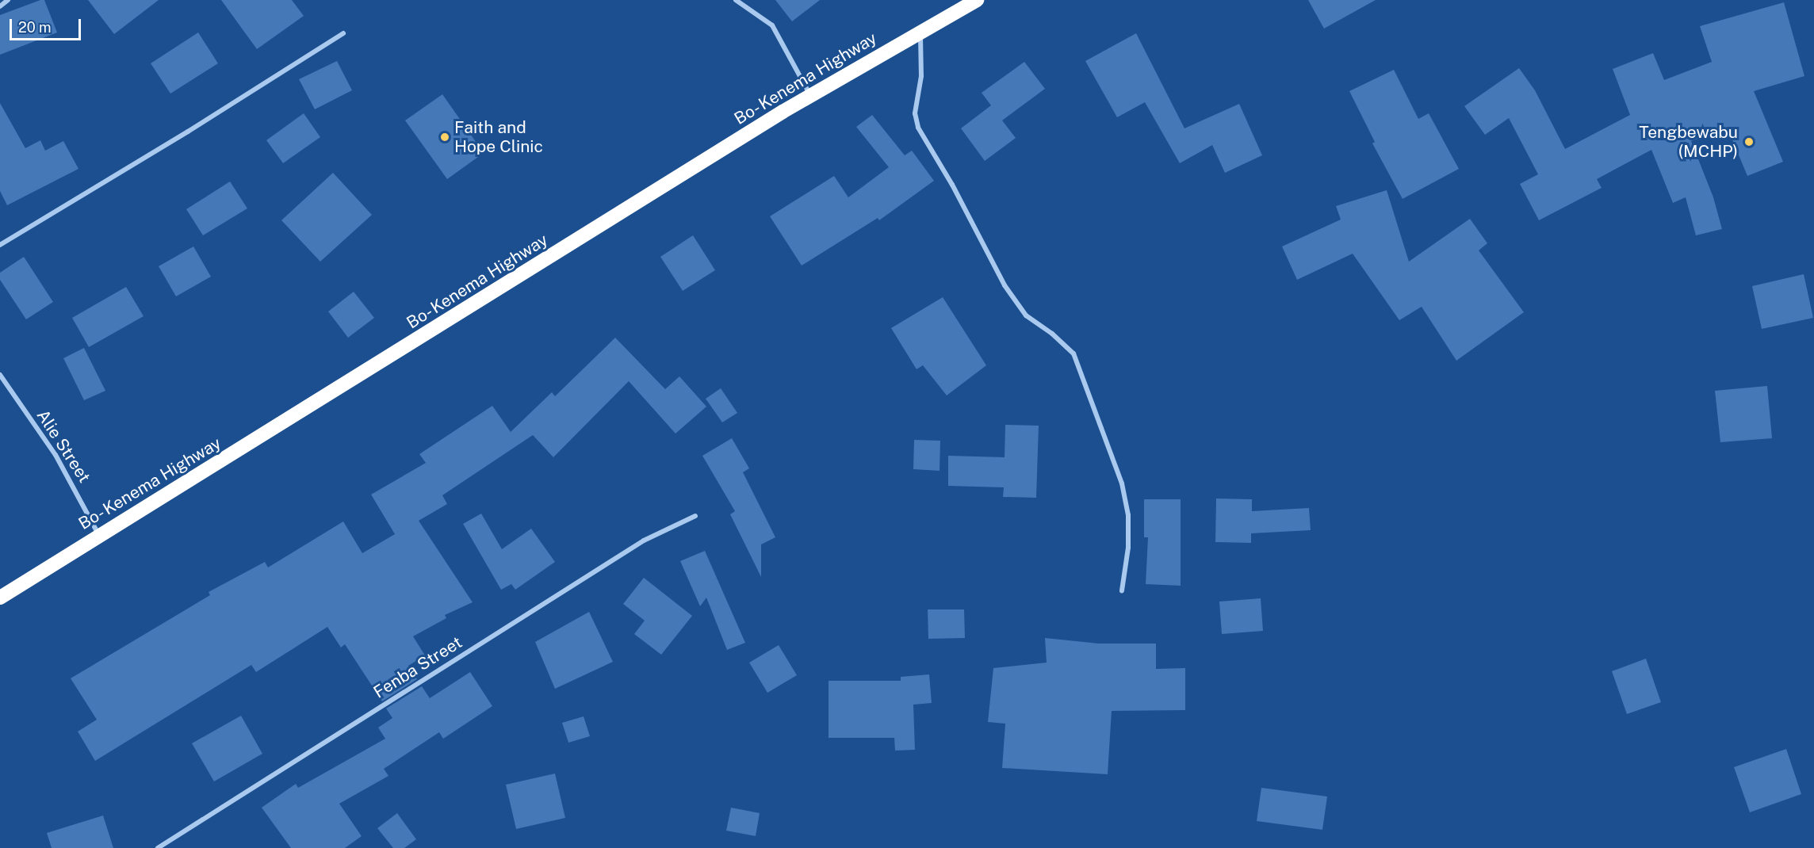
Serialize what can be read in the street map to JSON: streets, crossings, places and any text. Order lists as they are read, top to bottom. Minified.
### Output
{"streets":{"highway":["Bo- Kenema Highway"],"street":["Alie Street","Fenba Street"]},"crossings":[["Bo- Kenema Highway","Alie Street"]],"places":["Faith and Hope Clinic","Tengbewabu (MCHP)"],"scale_bar":"20 m"}
